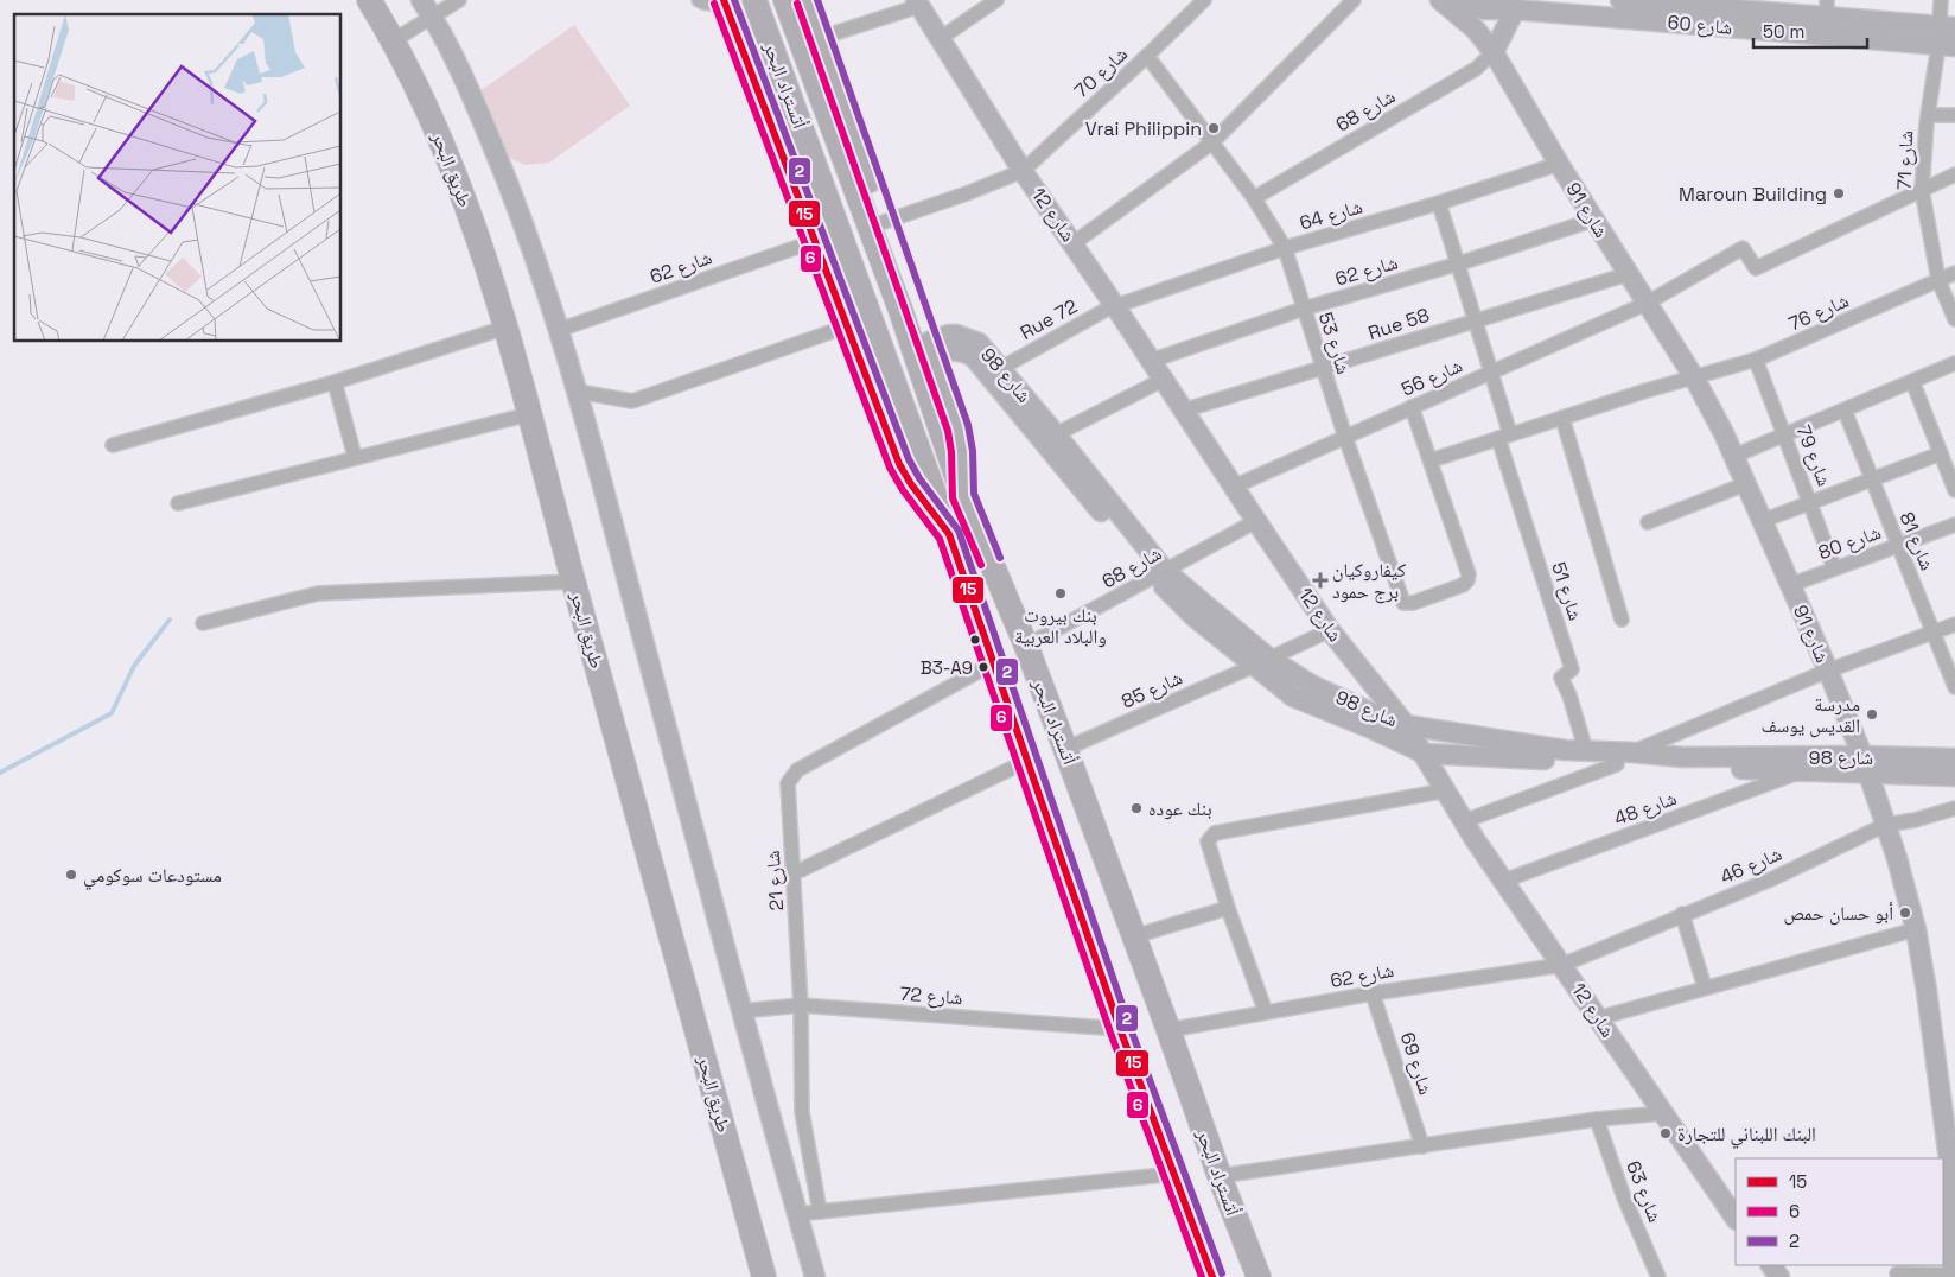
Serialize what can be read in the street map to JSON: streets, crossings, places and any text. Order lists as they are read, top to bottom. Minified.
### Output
{"streets":{"highway":["أتستراد البحر","طريق البحر"],"street":["شارع 60","شارع 70","شارع 68","شارع 71","شارع 91","شارع 12","شارع 64","شارع 62","شارع 76","Rue 72","Rue 58","شارع 53","شارع 98","شارع 56","شارع 79","شارع 81","شارع 80","شارع 51","شارع 85","شارع 48","شارع 46","شارع 21","شارع 72","شارع 69","شارع 63"]},"crossings":[["شارع 60","شارع 71"],["شارع 70","شارع 12"],["شارع 70","شارع 53"],["أتستراد البحر","شارع 68"],["أتستراد البحر","شارع 62"],["أتستراد البحر","شارع 85"],["أتستراد البحر","شارع 21"],["أتستراد البحر","شارع 72"],["شارع 68","شارع 91"],["شارع 68","شارع 12"],["شارع 68","شارع 53"],["شارع 68","شارع 98"],["شارع 71","شارع 76"],["شارع 71","شارع 56"],["شارع 91","شارع 64"],["شارع 91","شارع 62"],["شارع 91","شارع 76"],["شارع 91","Rue 58"],["شارع 91","شارع 98"],["شارع 91","شارع 56"],["شارع 91","شارع 80"],["شارع 91","شارع 46"],["شارع 12","شارع 64"],["شارع 12","شارع 62"],["شارع 12","Rue 72"],["شارع 12","Rue 58"],["شارع 12","شارع 98"],["شارع 12","شارع 56"],["شارع 12","شارع 48"],["شارع 12","شارع 46"],["شارع 64","Rue 72"],["شارع 64","شارع 53"],["شارع 62","شارع 53"],["شارع 62","شارع 46"],["شارع 62","شارع 69"],["شارع 76","شارع 53"],["شارع 76","شارع 79"],["شارع 76","شارع 51"],["Rue 72","شارع 98"],["Rue 58","شارع 53"],["شارع 53","شارع 56"],["شارع 98","شارع 51"],["شارع 98","شارع 85"],["شارع 98","شارع 48"],["شارع 79","شارع 80"],["شارع 81","شارع 80"],["شارع 21","شارع 72"]],"places":{"other":["Vrai Philippin","Maroun Building","بنك بيروت والبلاد العربية","B3-A9","مدرسة القديس يوسف","بنك عوده","مستودعات سوكومي","أبو حسان حمص","البنك اللبناني للتجارة"],"health":["كيفاروكيان برج حمود"]},"lines":["transit line 15","transit line 2","transit line 6"],"legend":["15","6","2"],"scale_bar":"50 m"}
